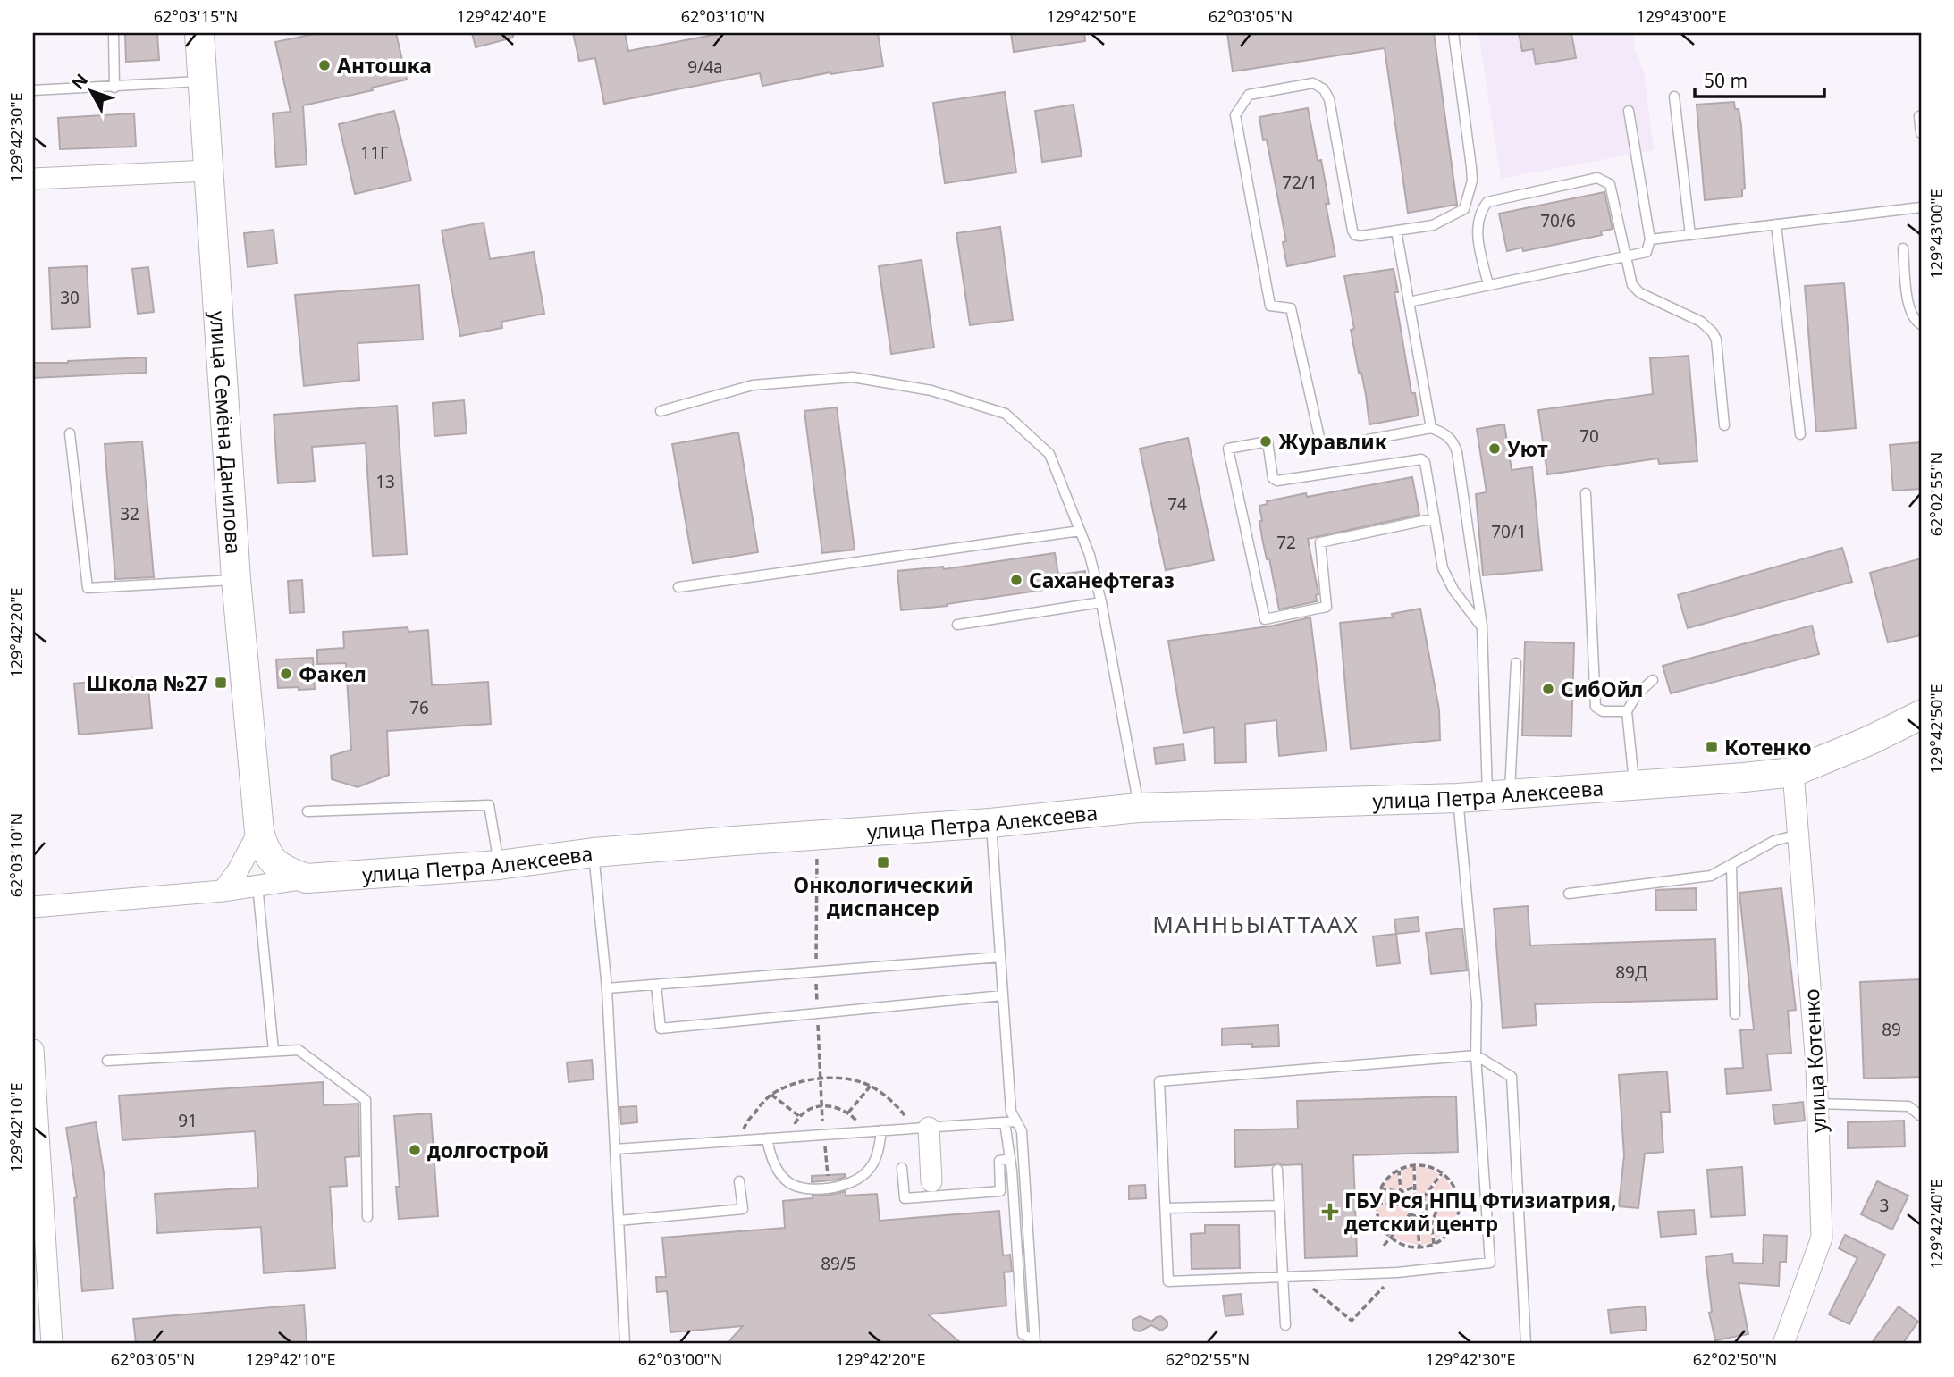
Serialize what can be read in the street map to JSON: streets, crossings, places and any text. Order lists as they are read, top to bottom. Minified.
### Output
{"streets":{"street":["улица Семёна Данилова","улица Петра Алексеева","улица Котенко"]},"crossings":[["улица Семёна Данилова","улица Петра Алексеева"],["улица Петра Алексеева","улица Котенко"]],"districts":["МАННЬЫАТТААХ"],"places":{"other":["Антошка","Журавлик","Уют","Саханефтегаз","Факел","СибОйл","долгострой"],"transit":["Школа №27","Котенко","Онкологический диспансер"],"health":["ГБУ Рся НПЦ Фтизиатрия, детский центр"]},"house_numbers":["9/4а","11Г","72/1","70/6","30","70","13","74","32","70/1","72","76","89Д","89","91","3","89/5"],"scale_bar":"50 m","north":"top left","coordinates":["62°03'15\"N","129°42'40\"E","62°03'10\"N","129°42'50\"E","62°03'05\"N","129°43'00\"E","129°42'30\"E","62°02'55\"N","129°42'20\"E","129°42'10\"E","62°03'00\"N","62°02'50\"N"]}
